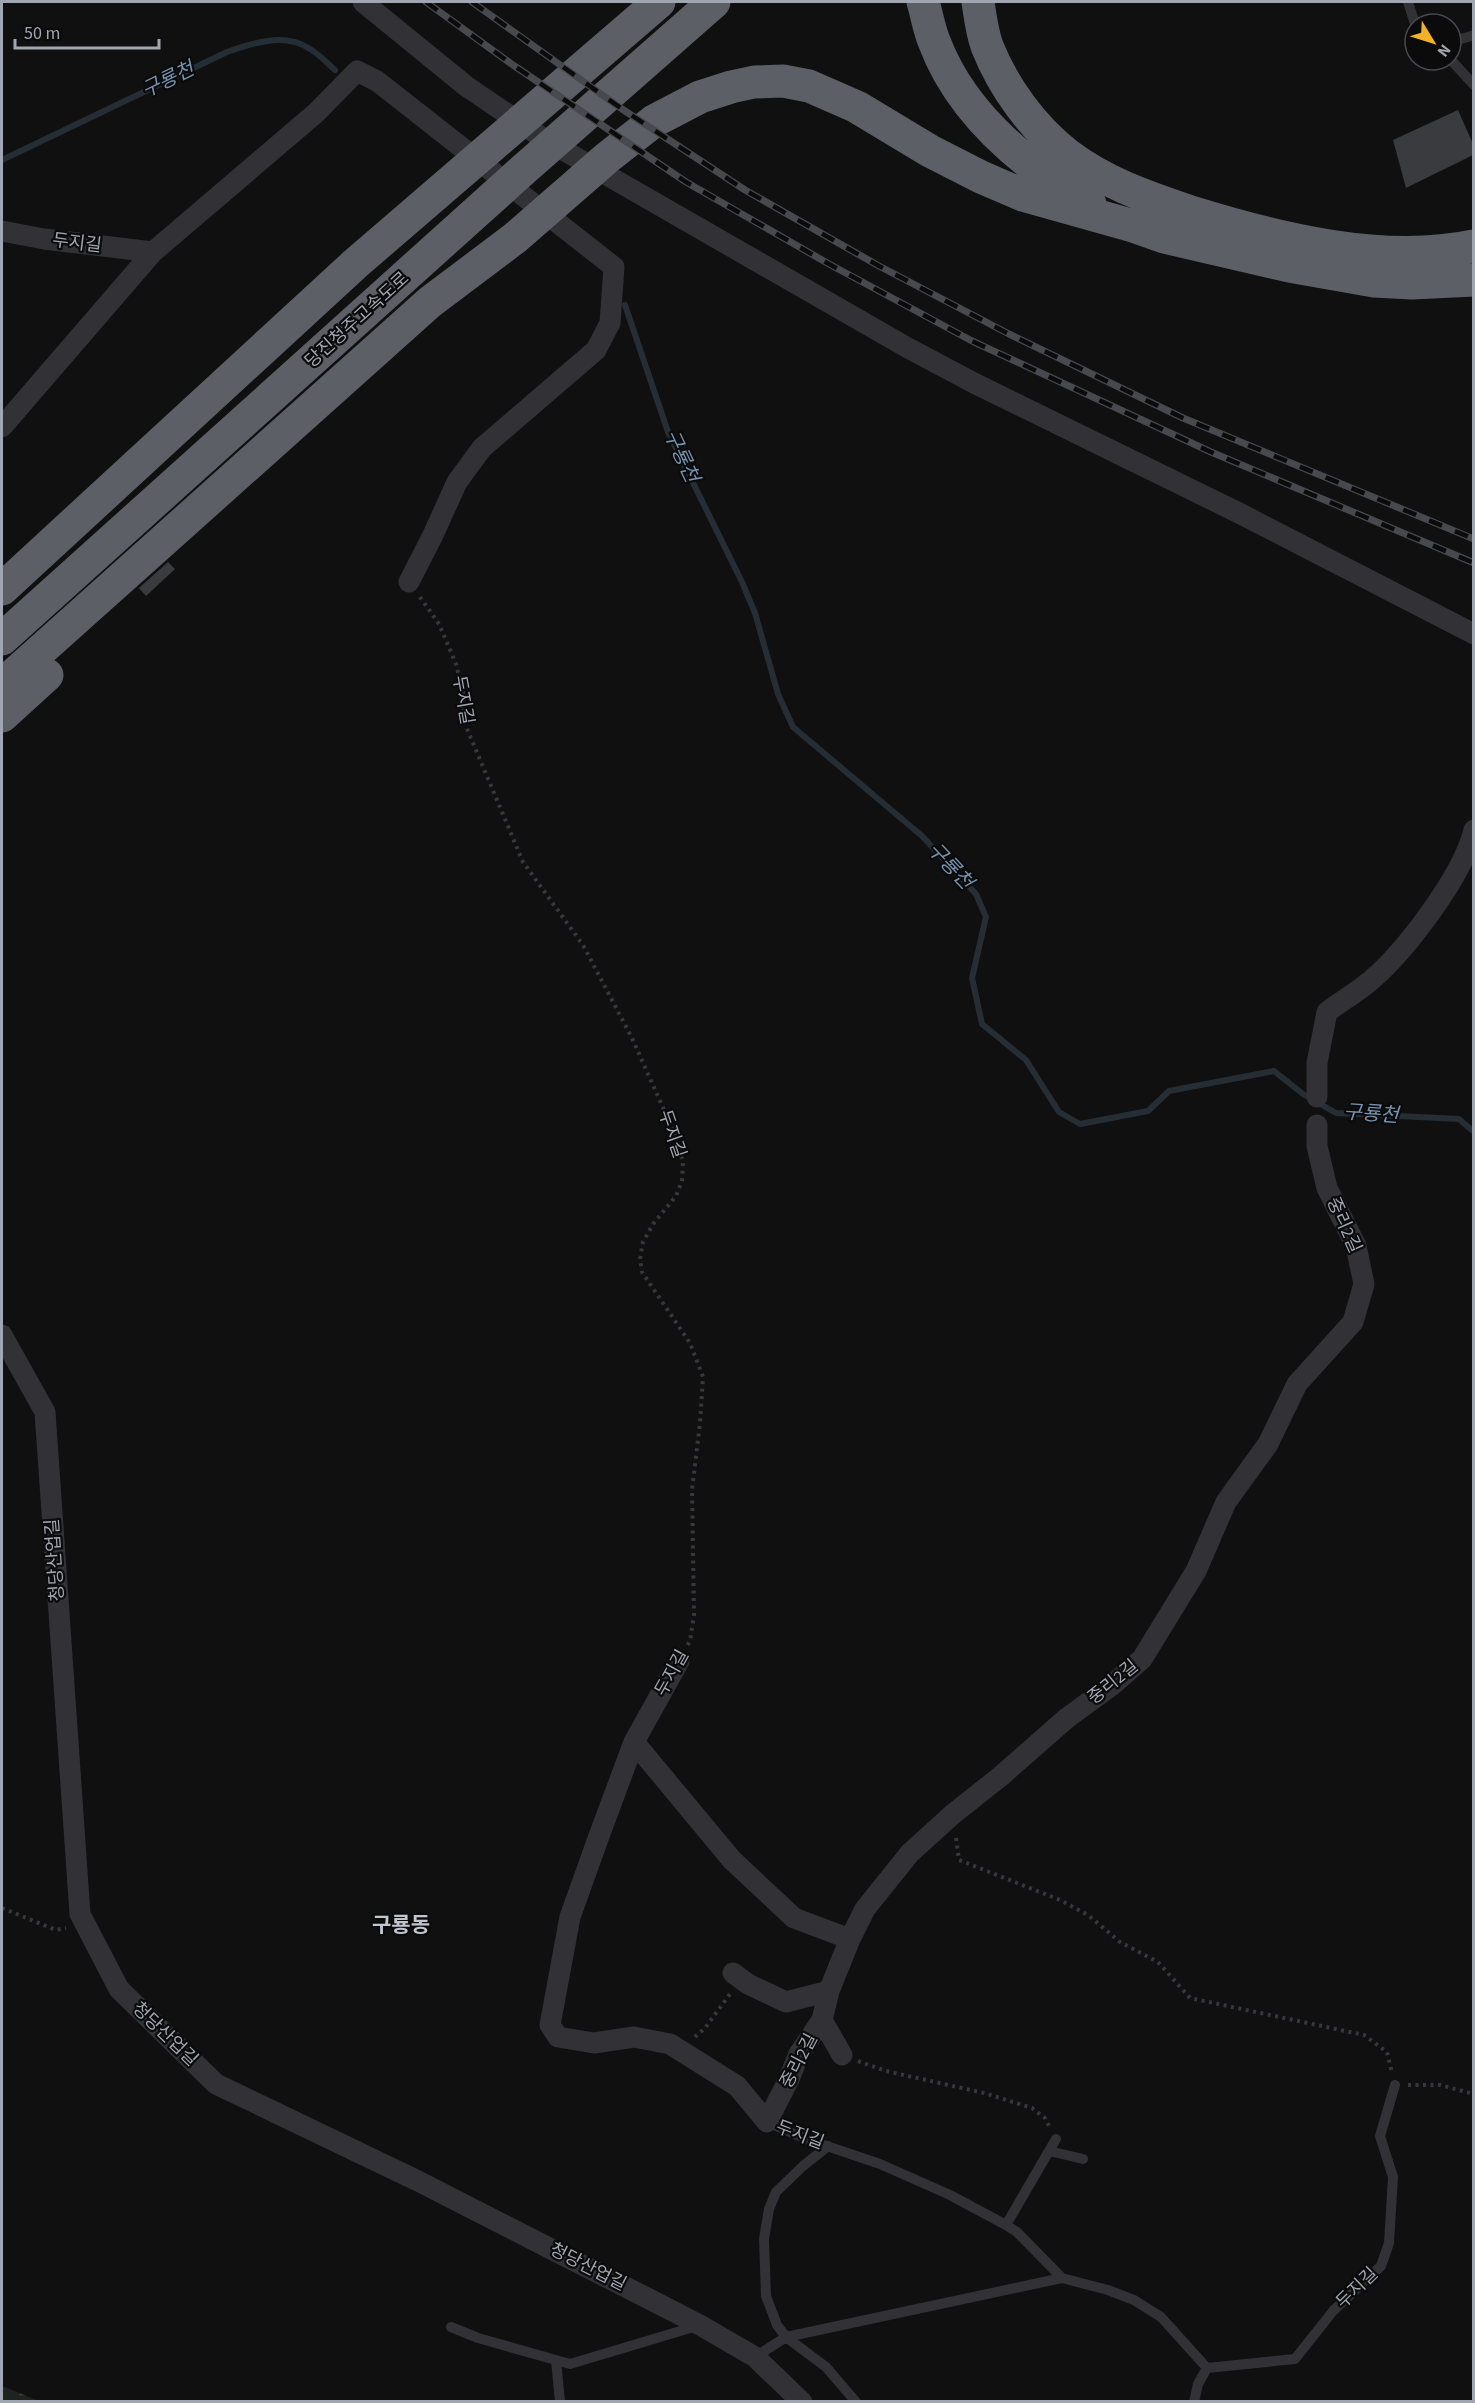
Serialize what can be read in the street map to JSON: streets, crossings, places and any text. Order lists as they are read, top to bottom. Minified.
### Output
{"streets":{"highway":["당진청주고속도로"],"street":["두지길","중리2길","청당산업길"]},"crossings":[["두지길","중리2길"]],"districts":["구룡동"],"water":["구룡천"],"scale_bar":"50 m","north":"bottom right"}
